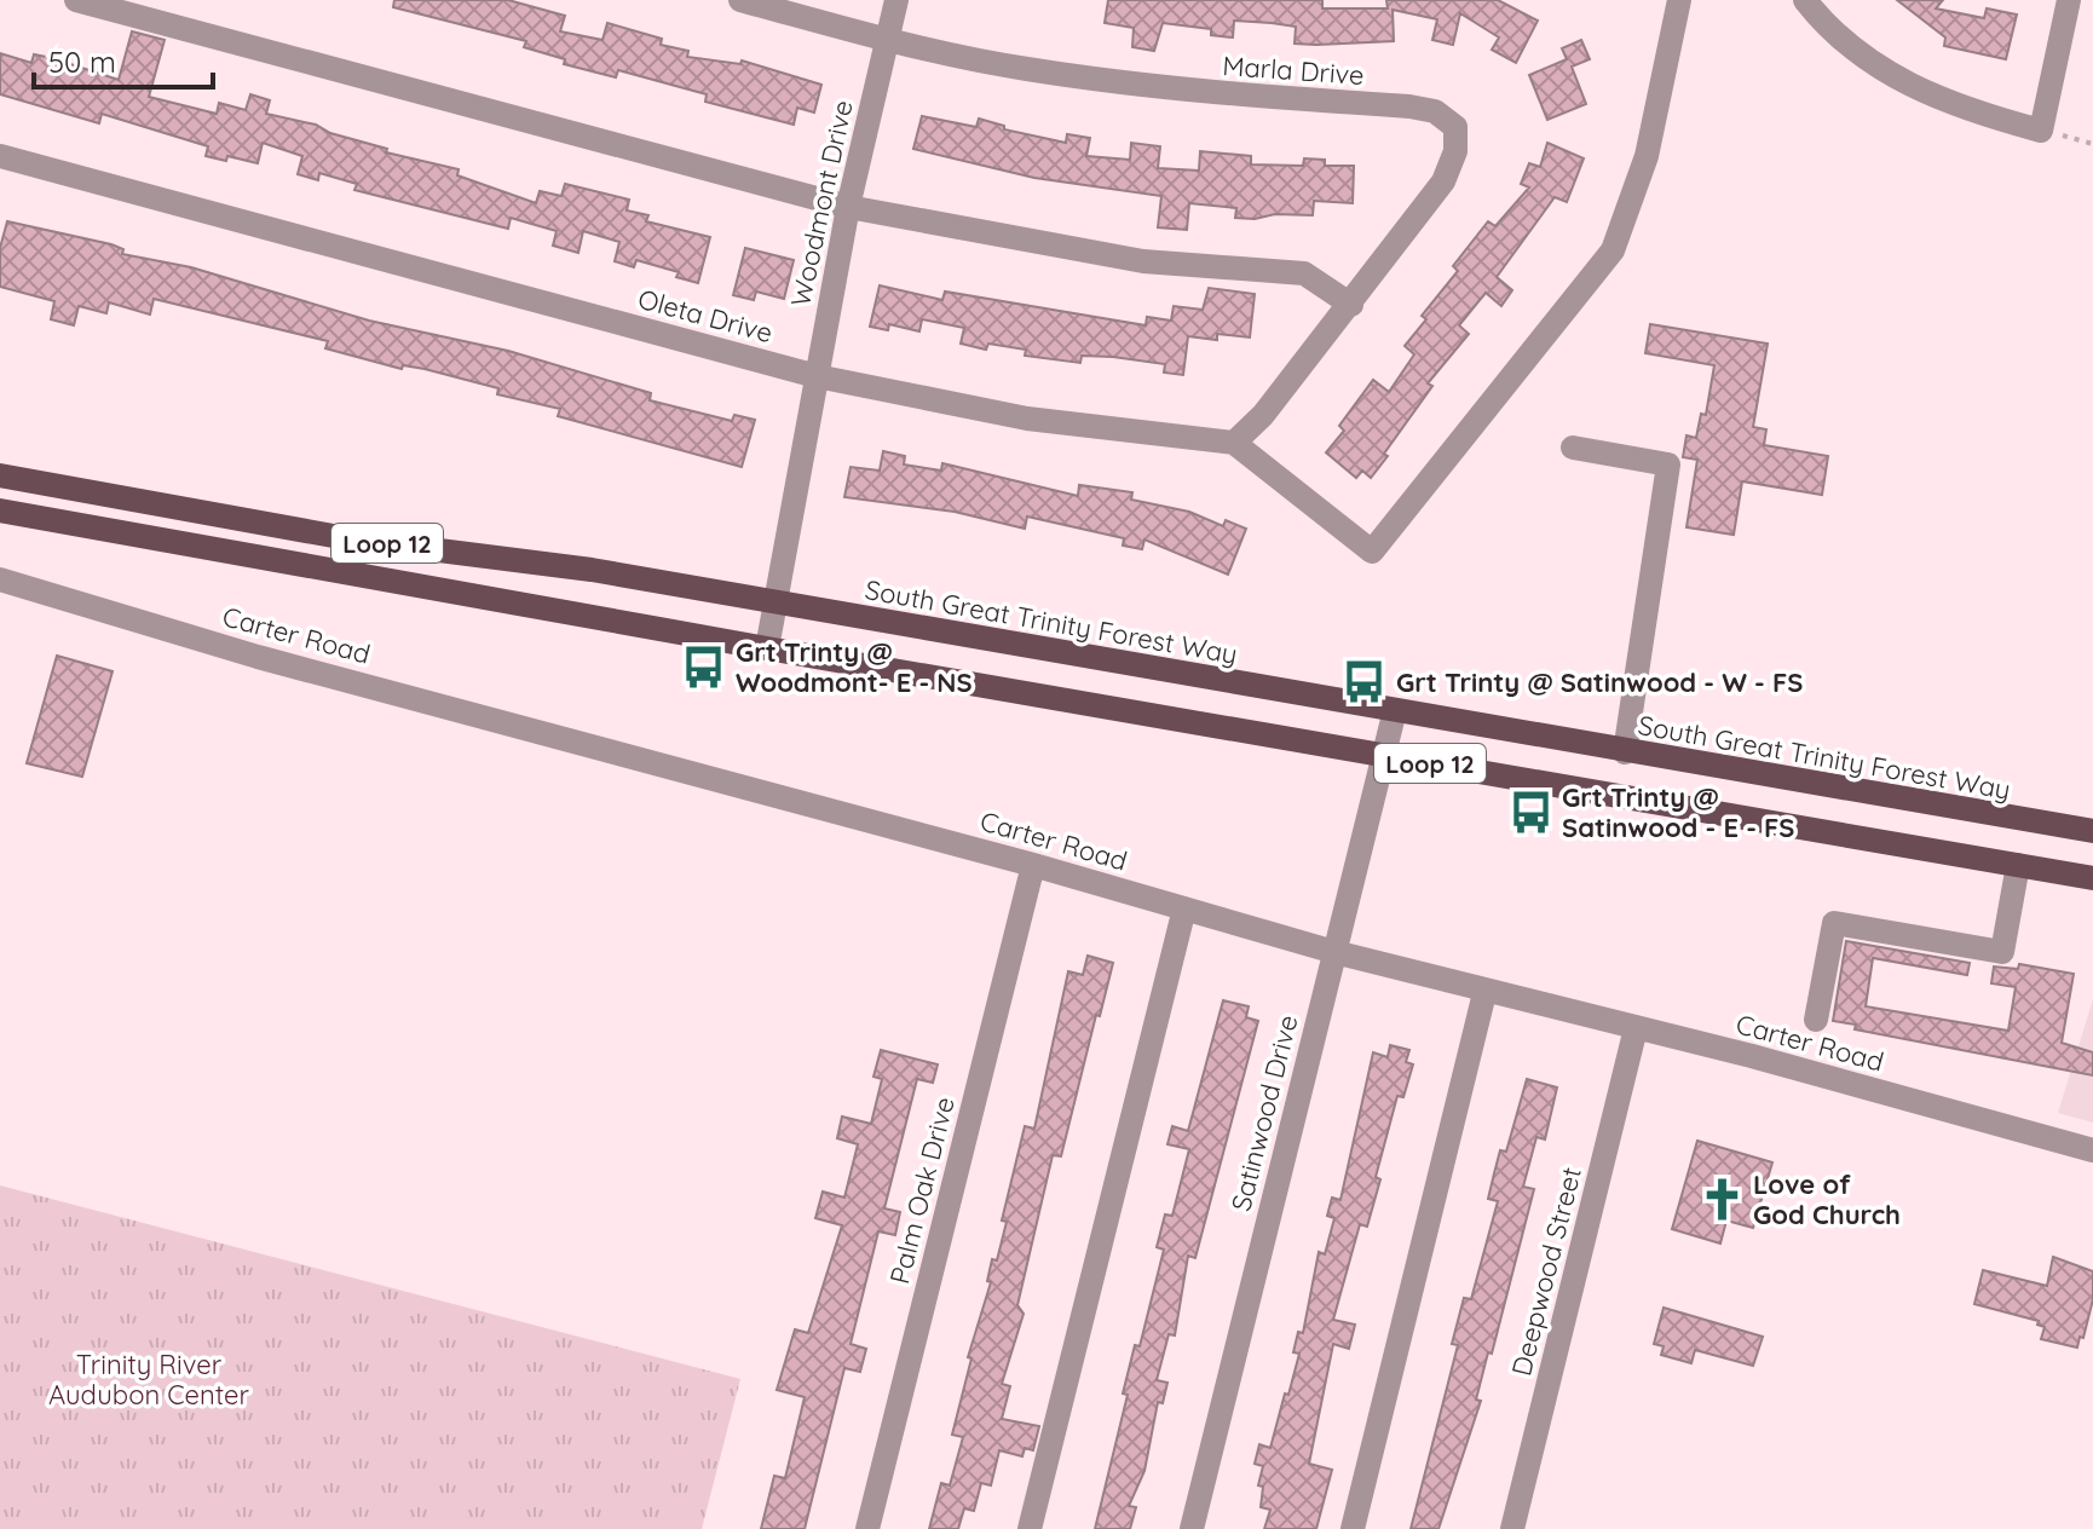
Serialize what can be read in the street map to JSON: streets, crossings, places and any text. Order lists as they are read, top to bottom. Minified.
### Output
{"streets":{"main road":["Loop 12","South Great Trinity Forest Way"],"street":["Marla Drive","Woodmont Drive","Oleta Drive","Carter Road","Satinwood Drive","Palm Oak Drive","Deepwood Street"]},"crossings":[["Marla Drive","Woodmont Drive"],["Marla Drive","Oleta Drive"],["Woodmont Drive","Oleta Drive"],["Woodmont Drive","Loop 12"],["Woodmont Drive","South Great Trinity Forest Way"],["Loop 12","Satinwood Drive"],["South Great Trinity Forest Way","Satinwood Drive"],["Carter Road","Satinwood Drive"],["Carter Road","Palm Oak Drive"],["Carter Road","Deepwood Street"]],"parks":["Trinity River Audubon Center"],"places":{"bus stop":["Grt Trinty @ Woodmont- E - NS","Grt Trinty @ Satinwood - W - FS","Grt Trinty @ Satinwood - E - FS"],"church":["Love of God Church"]},"scale_bar":"50 m"}
